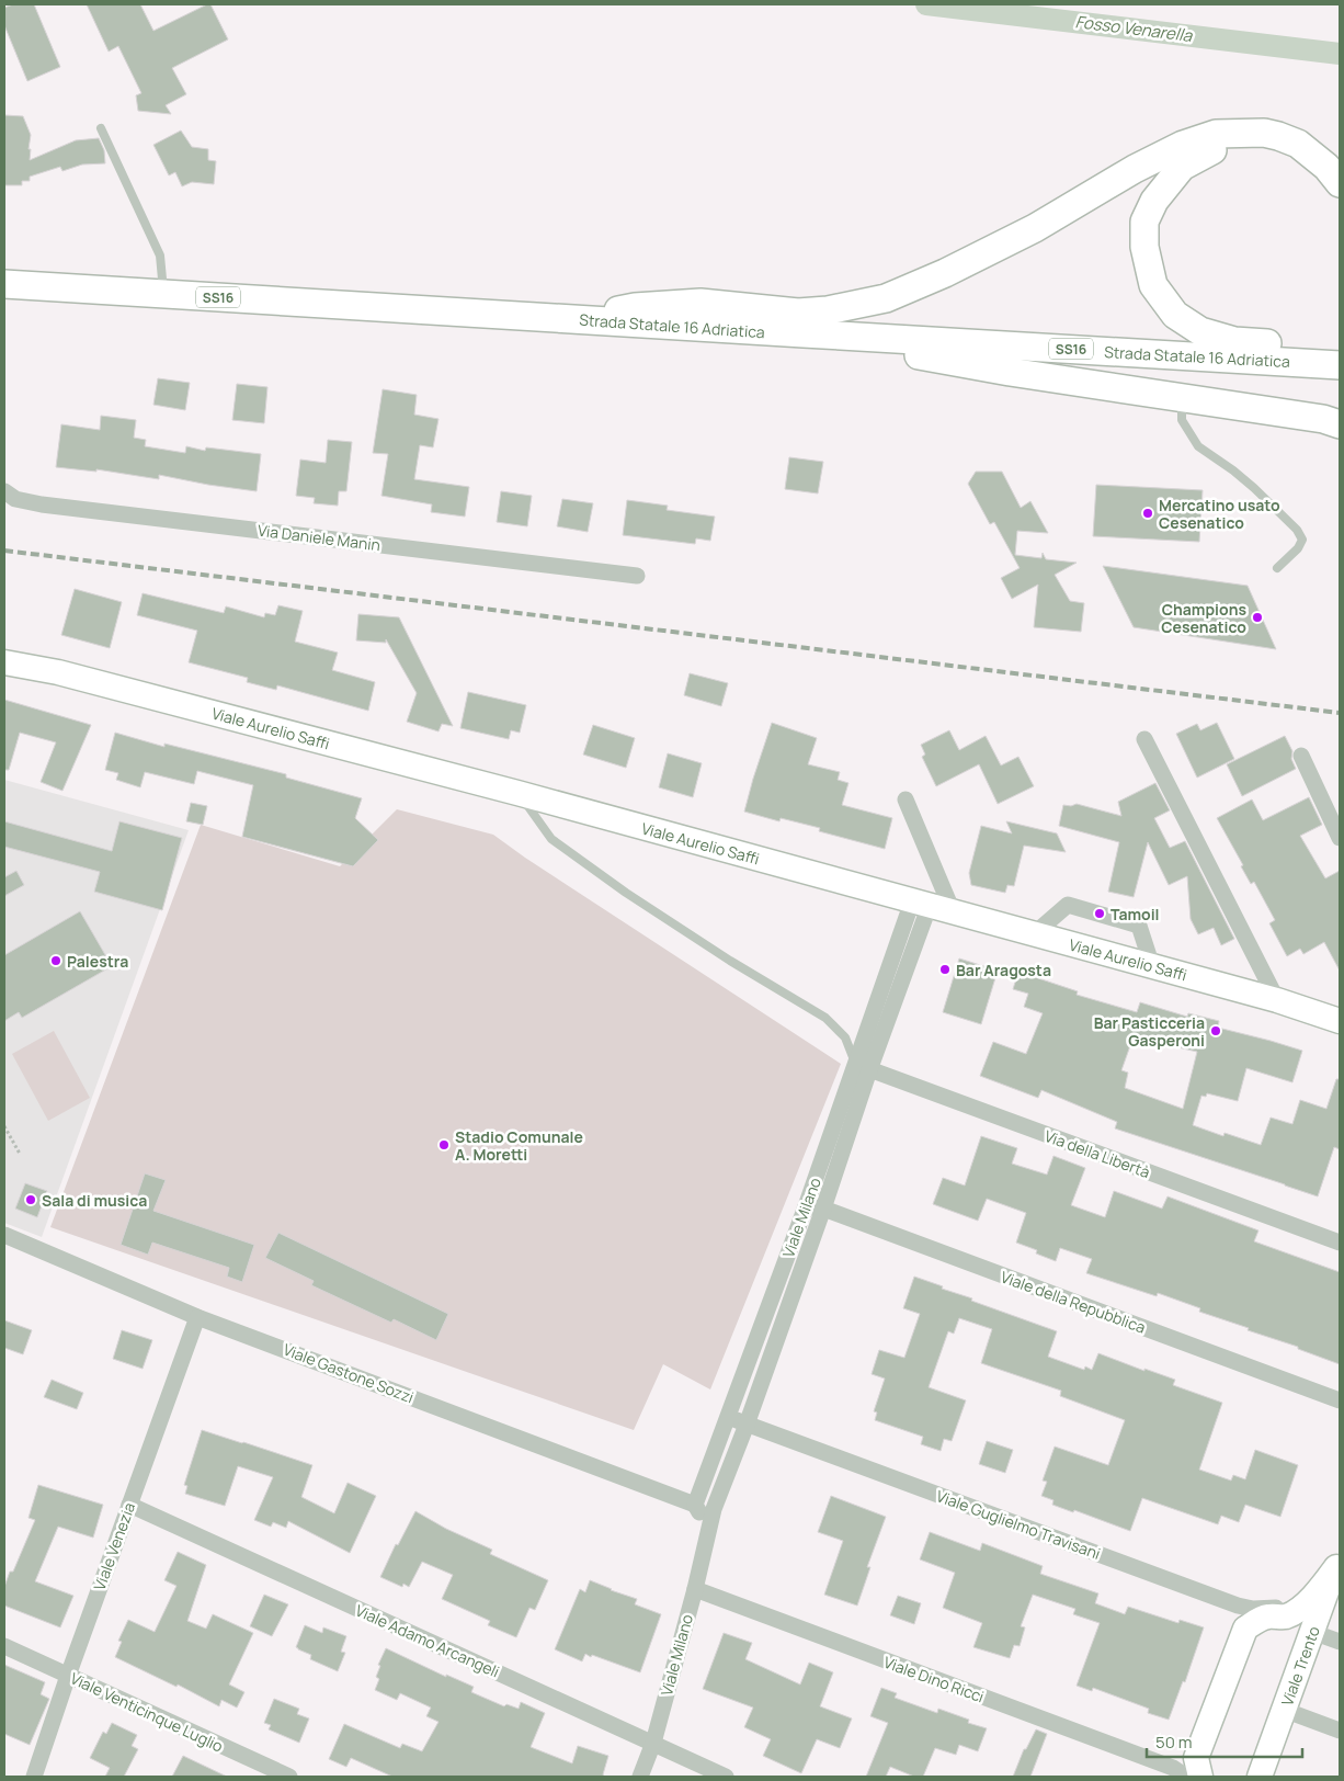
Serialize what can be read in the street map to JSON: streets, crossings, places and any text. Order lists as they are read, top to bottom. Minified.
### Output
{"streets":{"main road":["SS16","Strada Statale 16 Adriatica"],"street":["Via Daniele Manin","Viale Aurelio Saffi","Via della Libertà","Viale Milano","Viale della Repubblica","Viale Gastone Sozzi","Viale Guglielmo Travisani","Viale Venezia","Viale Adamo Arcangeli","Viale Trento","Viale Dino Ricci","Viale Venticinque Luglio"]},"crossings":[["Viale Aurelio Saffi","Viale Milano"],["Via della Libertà","Viale Milano"],["Viale Milano","Viale della Repubblica"],["Viale Milano","Viale Gastone Sozzi"],["Viale Milano","Viale Guglielmo Travisani"],["Viale Milano","Viale Adamo Arcangeli"],["Viale Milano","Viale Dino Ricci"],["Viale Gastone Sozzi","Viale Venezia"],["Viale Venezia","Viale Adamo Arcangeli"],["Viale Venezia","Viale Venticinque Luglio"]],"water":["Fosso Venarella"],"places":["Mercatino usato Cesenatico","Champions Cesenatico","Tamoil","Palestra","Bar Aragosta","Bar Pasticceria Gasperoni","Stadio Comunale A. Moretti","Sala di musica"],"scale_bar":"50 m"}
